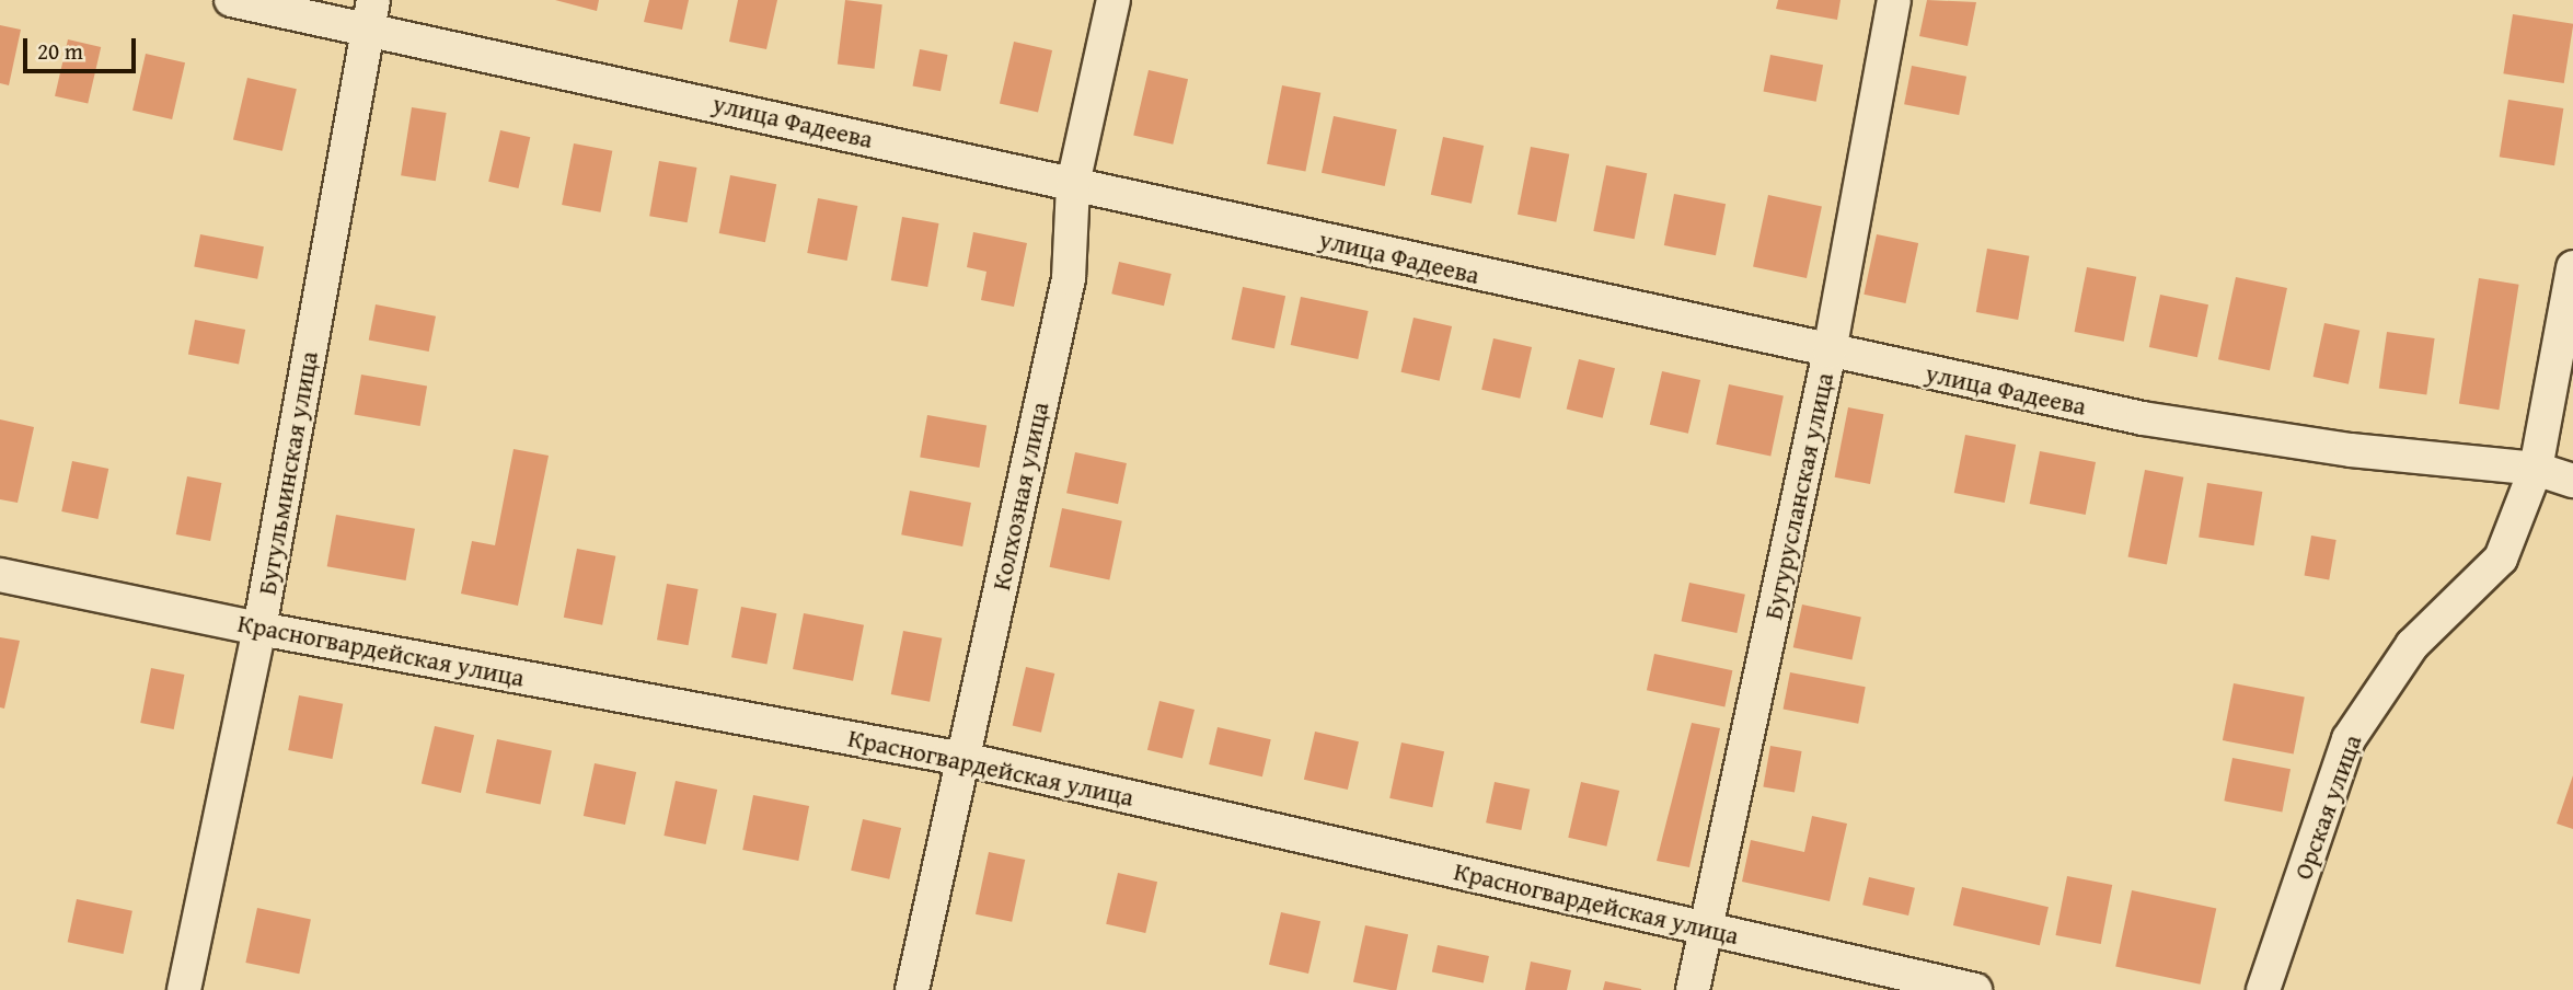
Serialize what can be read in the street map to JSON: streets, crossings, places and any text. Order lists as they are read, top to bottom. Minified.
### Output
{"streets":{"street":["улица Фадеева","Бугульминская улица","Колхозная улица","Бугурусланская улица","Красногвардейская улица","Орская улица"]},"crossings":[["улица Фадеева","Бугульминская улица"],["улица Фадеева","Колхозная улица"],["улица Фадеева","Бугурусланская улица"],["улица Фадеева","Орская улица"],["Бугульминская улица","Красногвардейская улица"],["Колхозная улица","Красногвардейская улица"],["Бугурусланская улица","Красногвардейская улица"]],"scale_bar":"20 m"}
